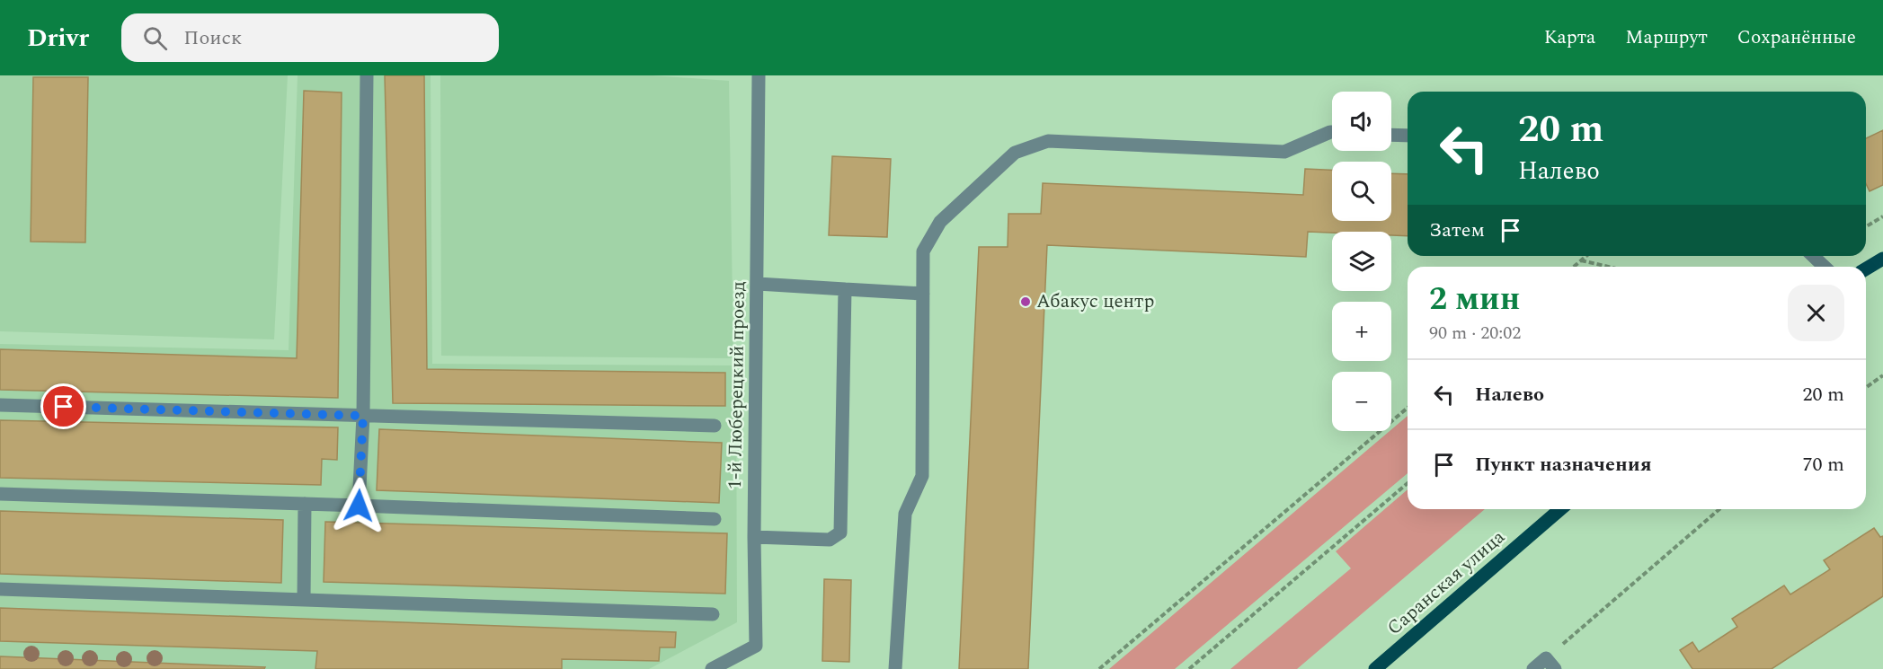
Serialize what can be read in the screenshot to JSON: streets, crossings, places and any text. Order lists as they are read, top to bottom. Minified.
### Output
{"streets":{"main road":["Саранская улица"],"street":["1-й Люберецкий проезд"]},"places":["Абакус центр"],"page":{"header":"Drivr","search":"Поиск","nav":["Карта","Маршрут","Сохранённые"],"map_buttons":["+","−"],"turn":["20 m","Налево"],"then":"Затем","heading":["2 мин","90 m · 20:02"],"list":[{"name":"Налево","value":"20 m"},{"name":"Пункт назначения","value":"70 m"}]}}
